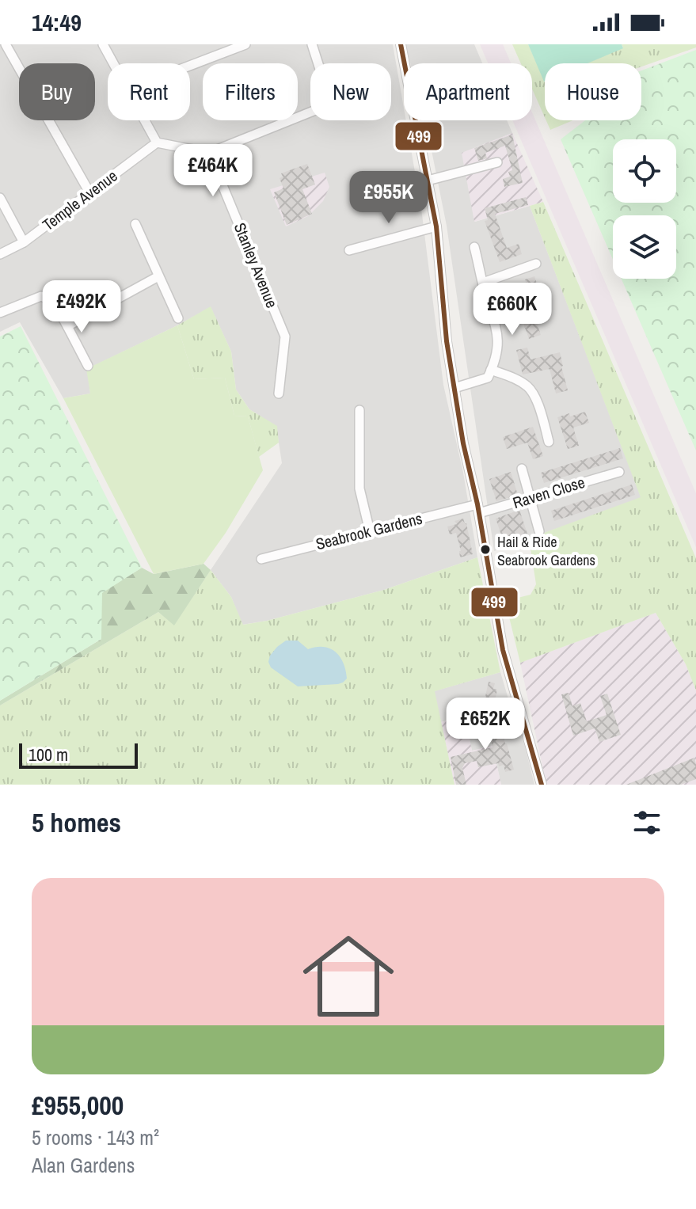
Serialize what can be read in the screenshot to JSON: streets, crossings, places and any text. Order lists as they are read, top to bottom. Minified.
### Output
{"streets":{"street":["Temple Avenue","Stanley Avenue","Raven Close","Seabrook Gardens"]},"crossings":[["Raven Close","Seabrook Gardens"]],"places":["Hail & Ride Seabrook Gardens"],"lines":["transit line 499"],"scale_bar":"100 m","page":{"status":"14:49","chip":["Buy","Rent","Filters","New","Apartment","House"],"price":["£464K","£955K","£492K","£660K","£652K"],"scale":"100 m","heading":"5 homes","list":[{"name":"£955,000","note":"5 rooms · 143 m² · Alan Gardens"}]}}
